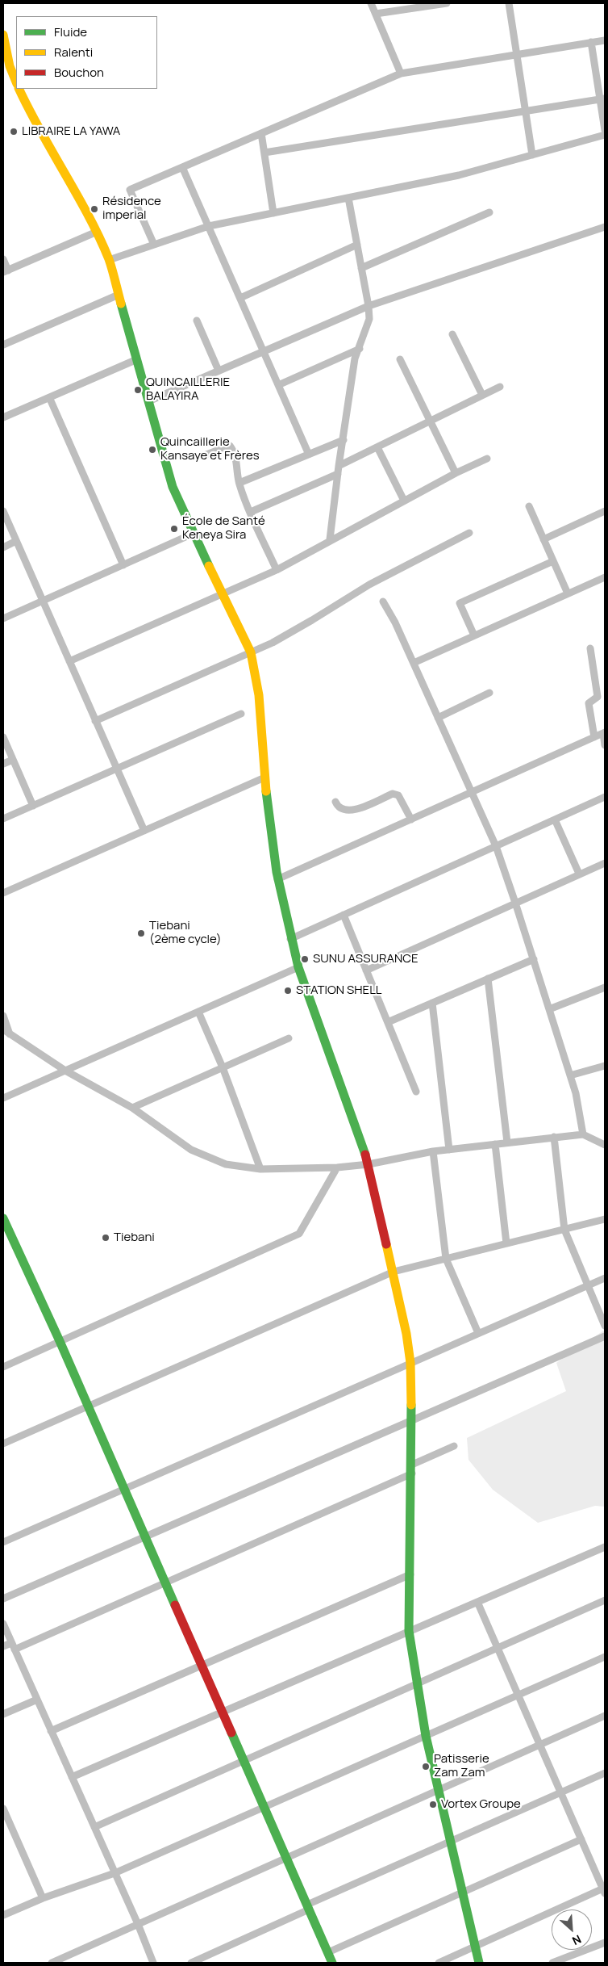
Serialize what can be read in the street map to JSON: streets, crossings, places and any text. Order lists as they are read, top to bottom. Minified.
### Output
{"places":["LIBRAIRE LA YAWA","Résidence imperial","QUINCAILLERIE BALAYIRA","Quincaillerie Kansaye et Frères","École de Santé Keneya Sira","Tiebani (2ème cycle)","SUNU ASSURANCE","STATION SHELL","Tiebani","Patisserie Zam Zam","Vortex Groupe"],"legend":["Fluide","Ralenti","Bouchon"],"north":"bottom right"}
